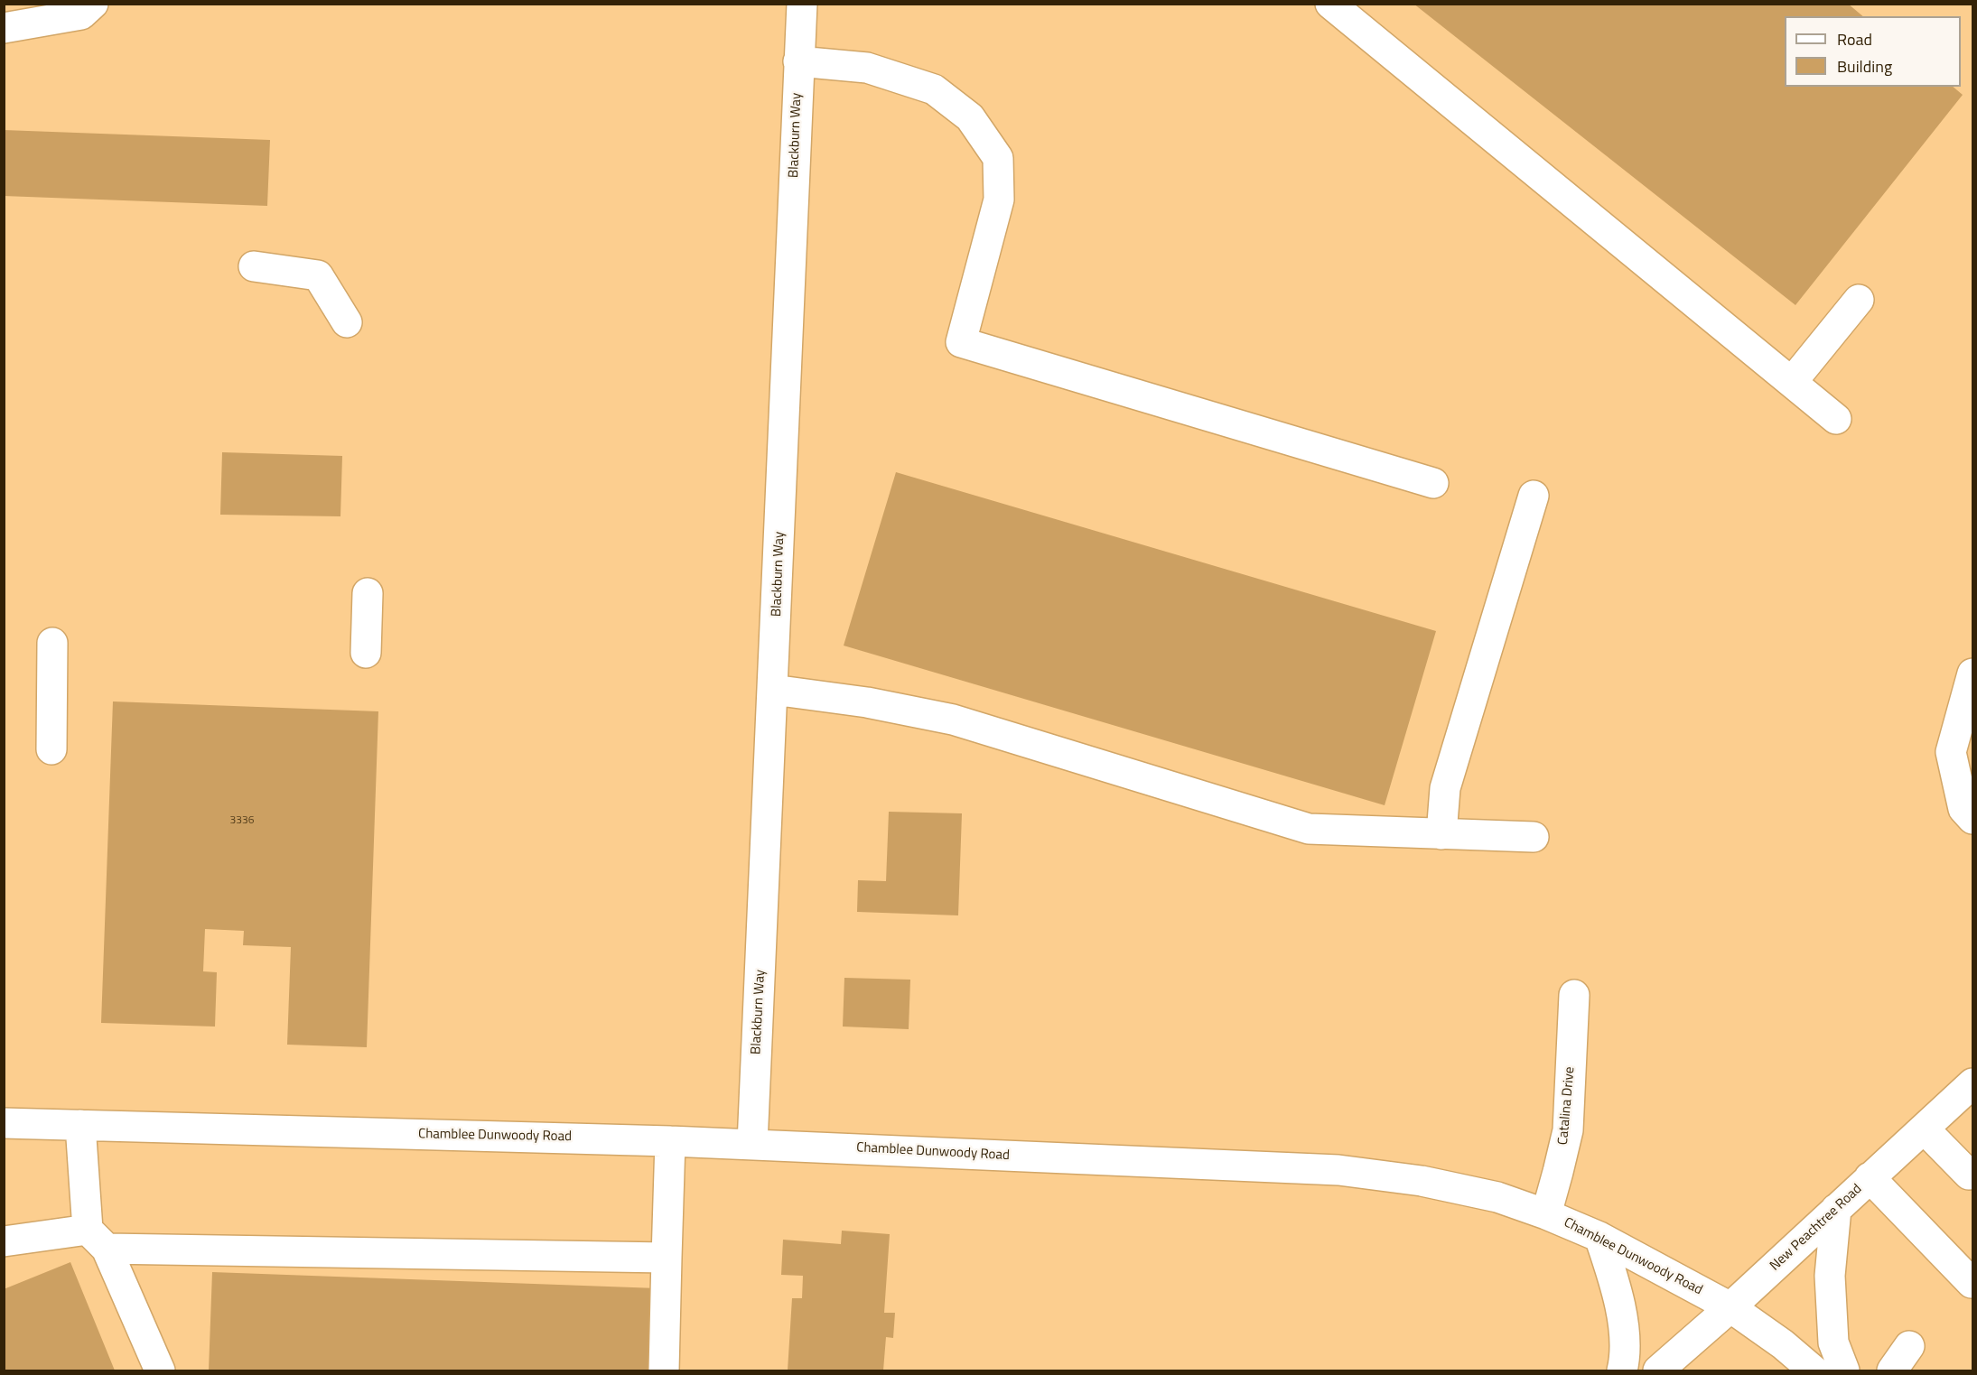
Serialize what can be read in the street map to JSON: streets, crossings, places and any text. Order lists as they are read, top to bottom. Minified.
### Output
{"streets":{"street":["Blackburn Way","Catalina Drive","Chamblee Dunwoody Road","New Peachtree Road"]},"crossings":[["Blackburn Way","Chamblee Dunwoody Road"],["Catalina Drive","Chamblee Dunwoody Road"],["Chamblee Dunwoody Road","New Peachtree Road"]],"house_numbers":["3336"],"legend":["Road","Building"]}
